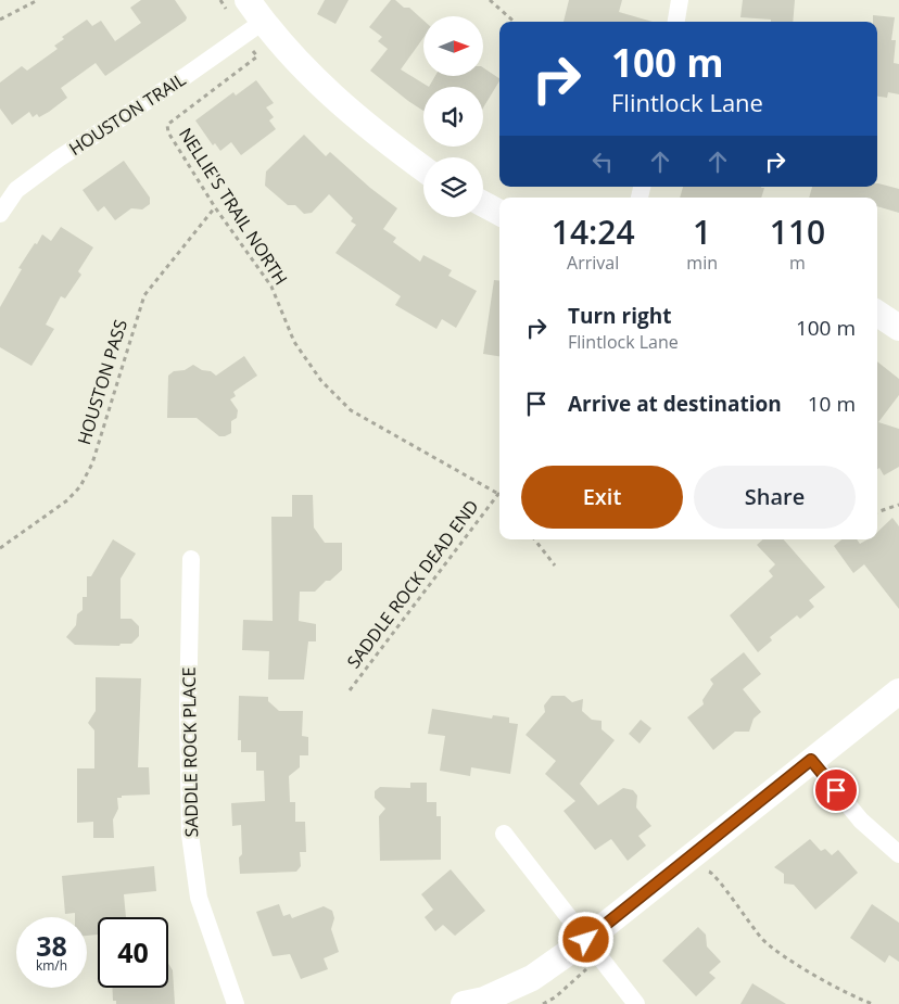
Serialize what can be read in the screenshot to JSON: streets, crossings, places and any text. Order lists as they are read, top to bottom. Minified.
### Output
{"streets":{"street":["HOUSTON TRAIL","SADDLE ROCK PLACE"],"path":["NELLIE'S TRAIL NORTH","HOUSTON PASS","SADDLE ROCK DEAD END"]},"crossings":[["NELLIE'S TRAIL NORTH","HOUSTON PASS"],["NELLIE'S TRAIL NORTH","SADDLE ROCK DEAD END"]],"north":"right","page":{"turn":["100 m","Flintlock Lane"],"eta":["14:24","Arrival","1","min","110","m"],"list":[{"name":"Turn right","note":"Flintlock Lane","value":"100 m"},{"name":"Arrive at destination","value":"10 m"}],"buttons":["Exit","Share"],"speed":"38 km/h","limit":"40"}}
